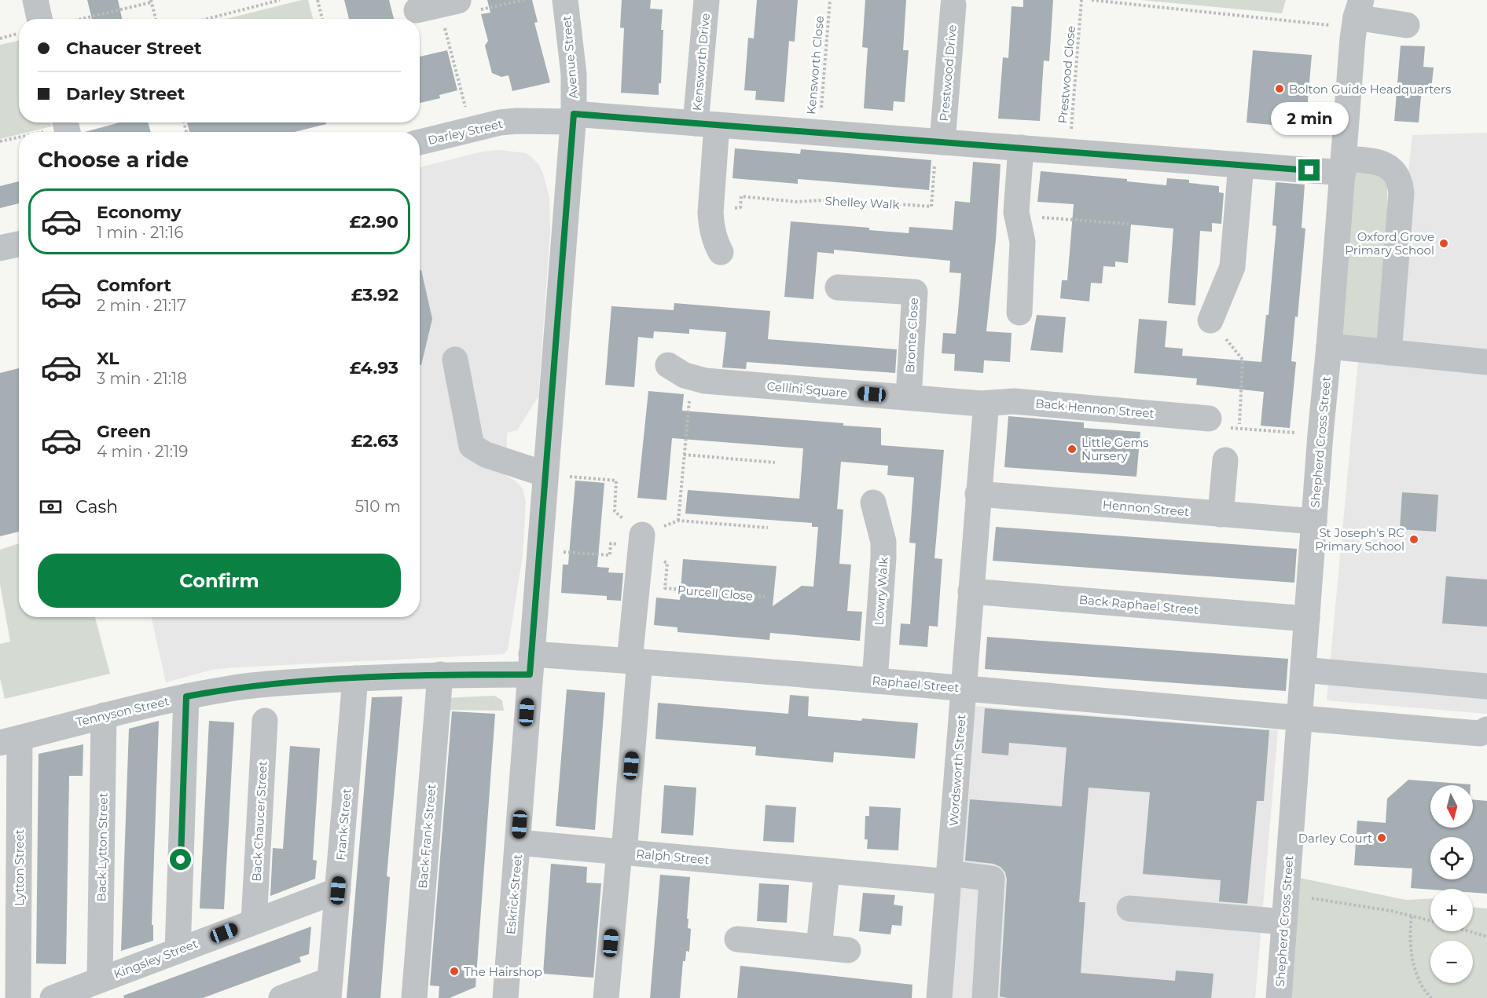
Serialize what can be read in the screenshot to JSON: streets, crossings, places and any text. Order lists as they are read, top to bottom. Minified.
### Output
{"streets":{"street":["Avenue Street","Kensworth Drive","Prestwood Drive","Darley Street","Bronte Close","Cellini Square","Back Hennon Street","Shepherd Cross Street","Hennon Street","Lowry Walk","Back Raphael Street","Raphael Street","Tennyson Street","Wordsworth Street","Back Chaucer Street","Frank Street","Back Frank Street","Back Lytton Street","Ralph Street","Lytton Street","Eskrick Street","Kingsley Street"],"path":["Kensworth Close","Prestwood Close","Shelley Walk","Purcell Close"]},"crossings":[["Avenue Street","Darley Street"],["Avenue Street","Eskrick Street"],["Kensworth Drive","Darley Street"],["Kensworth Close","Darley Street"],["Prestwood Drive","Darley Street"],["Prestwood Drive","Shelley Walk"],["Prestwood Close","Darley Street"],["Darley Street","Shelley Walk"],["Darley Street","Shepherd Cross Street"],["Darley Street","Eskrick Street"],["Bronte Close","Cellini Square"],["Cellini Square","Back Hennon Street"],["Cellini Square","Wordsworth Street"],["Back Hennon Street","Wordsworth Street"],["Shepherd Cross Street","Hennon Street"],["Shepherd Cross Street","Back Raphael Street"],["Shepherd Cross Street","Raphael Street"],["Hennon Street","Wordsworth Street"],["Lowry Walk","Raphael Street"],["Purcell Close","Eskrick Street"],["Back Raphael Street","Wordsworth Street"],["Raphael Street","Tennyson Street"],["Raphael Street","Wordsworth Street"],["Raphael Street","Eskrick Street"],["Tennyson Street","Frank Street"],["Tennyson Street","Back Frank Street"],["Tennyson Street","Back Lytton Street"],["Tennyson Street","Lytton Street"],["Tennyson Street","Eskrick Street"],["Wordsworth Street","Ralph Street"],["Back Chaucer Street","Kingsley Street"],["Frank Street","Kingsley Street"],["Back Lytton Street","Kingsley Street"],["Ralph Street","Eskrick Street"]],"places":["Bolton Guide Headquarters","Oxford Grove Primary School","Little Gems Nursery","St Joseph's RC Primary School","Darley Court","The Hairshop"],"north":"bottom","page":{"banner":["Chaucer Street","Darley Street"],"bubble":"2 min","heading":"Choose a ride","list":[{"name":"Economy","note":"1 min · 21:16","value":"£2.90"},{"name":"Comfort","note":"2 min · 21:17","value":"£3.92"},{"name":"XL","note":"3 min · 21:18","value":"£4.93"},{"name":"Green","note":"4 min · 21:19","value":"£2.63"}],"pay":["Cash","510 m"],"buttons":"Confirm","map_buttons":["+","−"]}}
